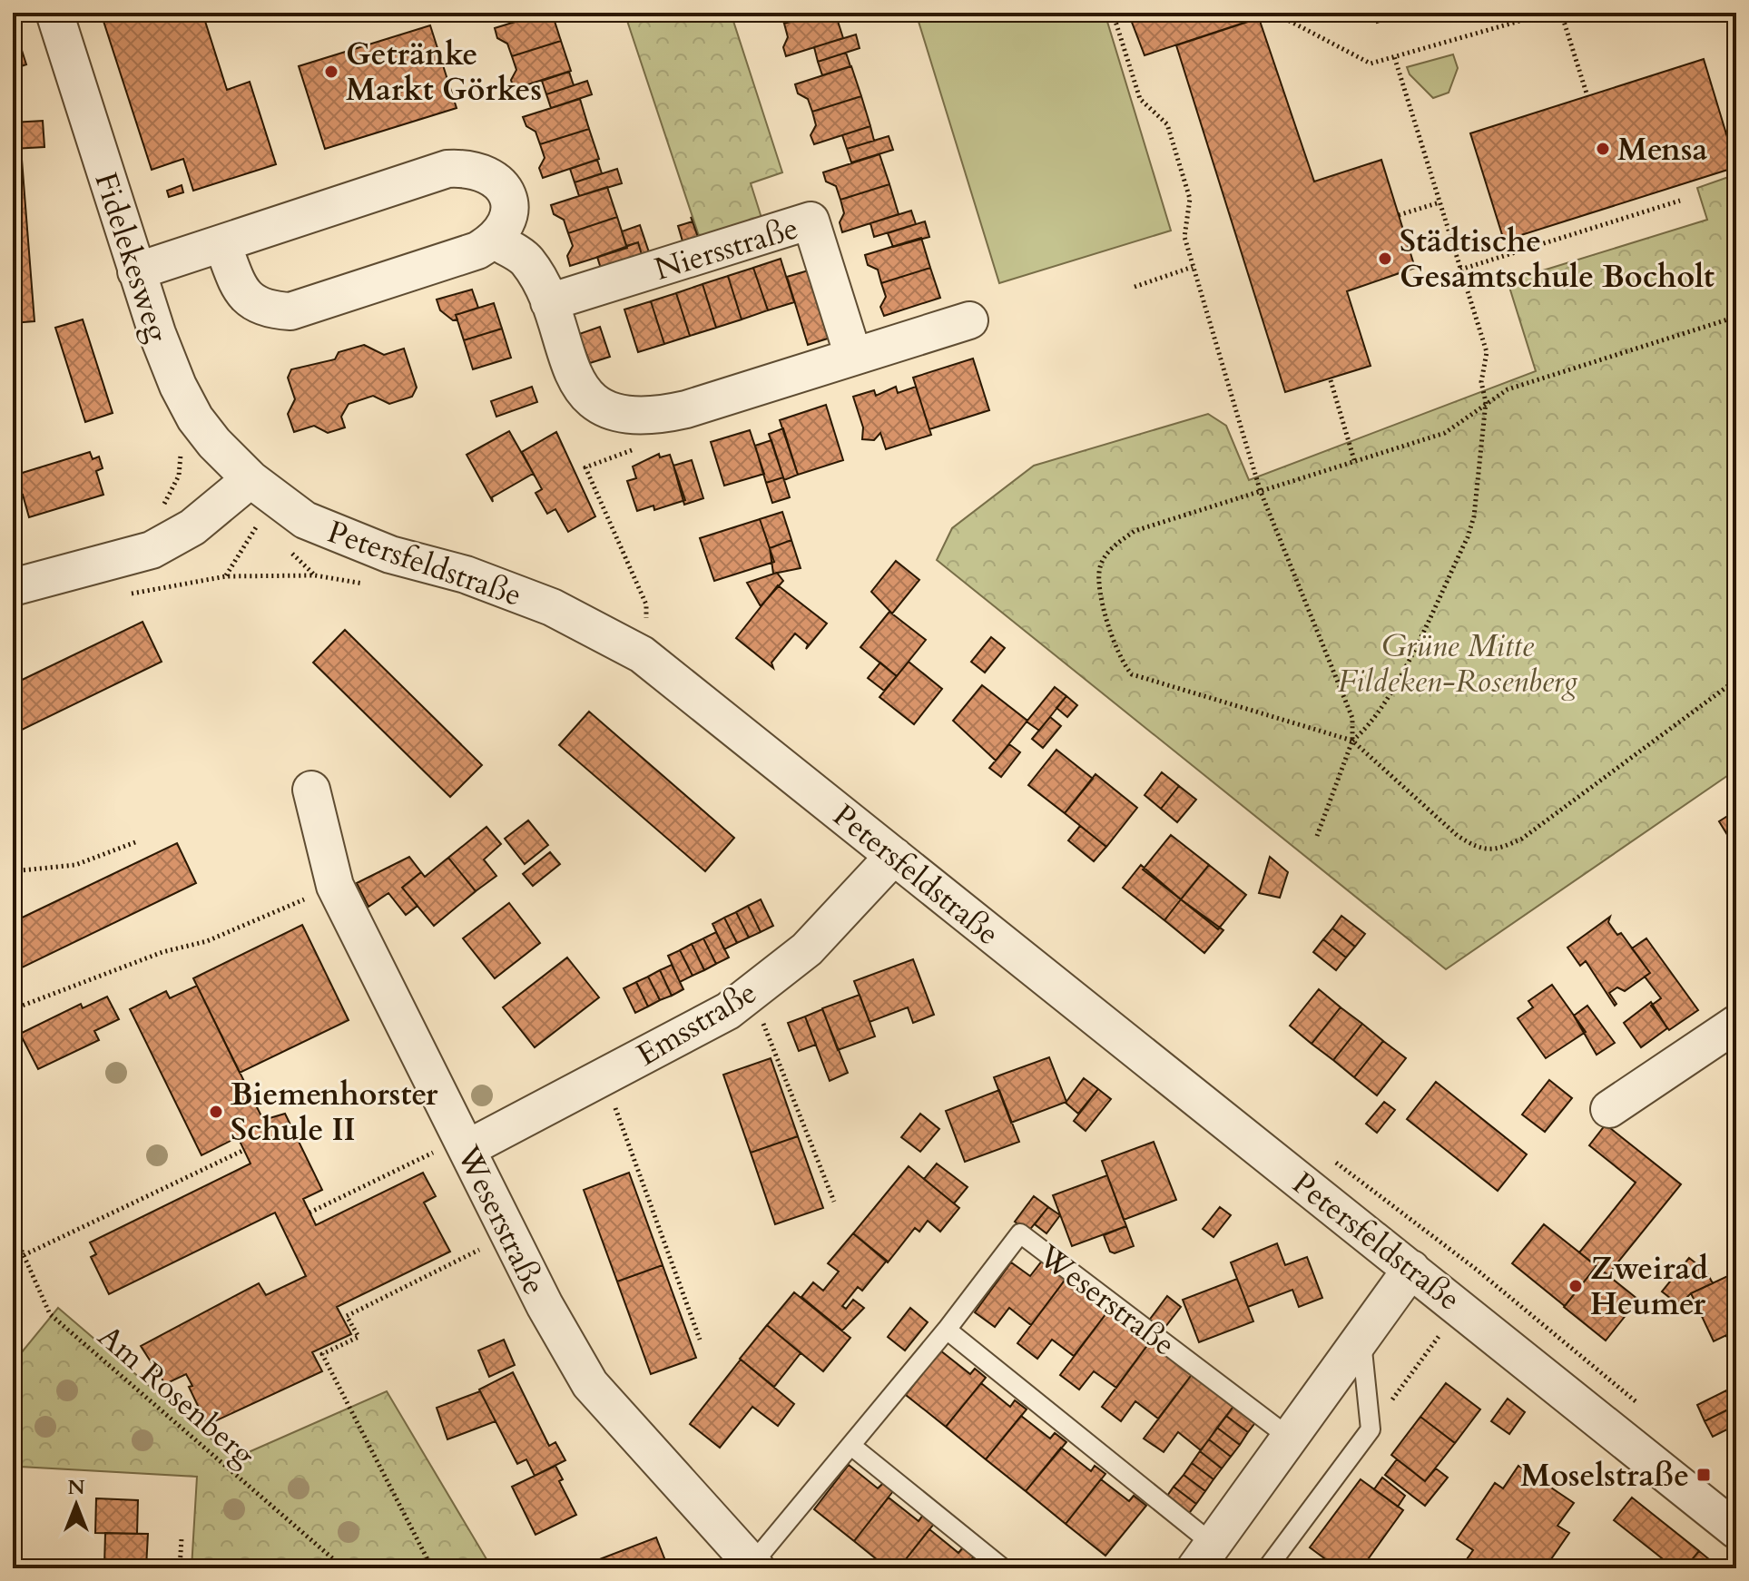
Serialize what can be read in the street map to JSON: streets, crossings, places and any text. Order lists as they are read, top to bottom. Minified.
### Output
{"streets":{"street":["Niersstraße","Fidelekesweg","Petersfeldstraße","Emsstraße","Weserstraße"],"path":["Am Rosenberg"]},"crossings":[["Fidelekesweg","Petersfeldstraße"],["Petersfeldstraße","Emsstraße"],["Emsstraße","Weserstraße"]],"parks":["Grüne Mitte Fildeken-Rosenberg"],"places":{"other":["Getränke Markt Görkes","Mensa","Städtische Gesamtschule Bocholt","Biemenhorster Schule II","Zweirad Heumer"],"transit":["Moselstraße"]},"north":"top"}
